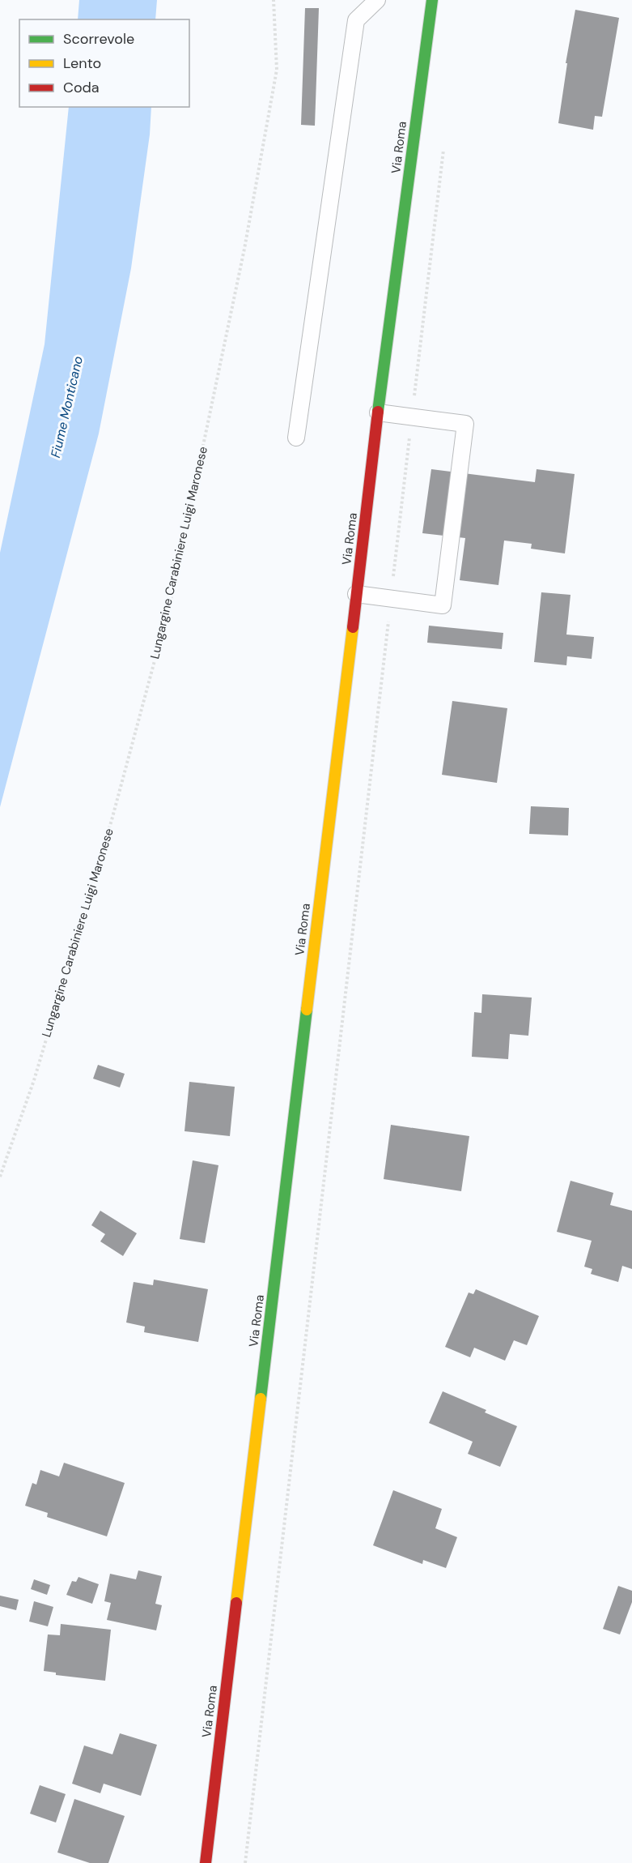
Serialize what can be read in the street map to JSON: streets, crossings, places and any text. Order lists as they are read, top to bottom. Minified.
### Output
{"streets":{"main road":["Via Roma"],"path":["Lungargine Carabiniere Luigi Maronese"]},"water":["Fiume Monticano"],"legend":["Scorrevole","Lento","Coda"]}
